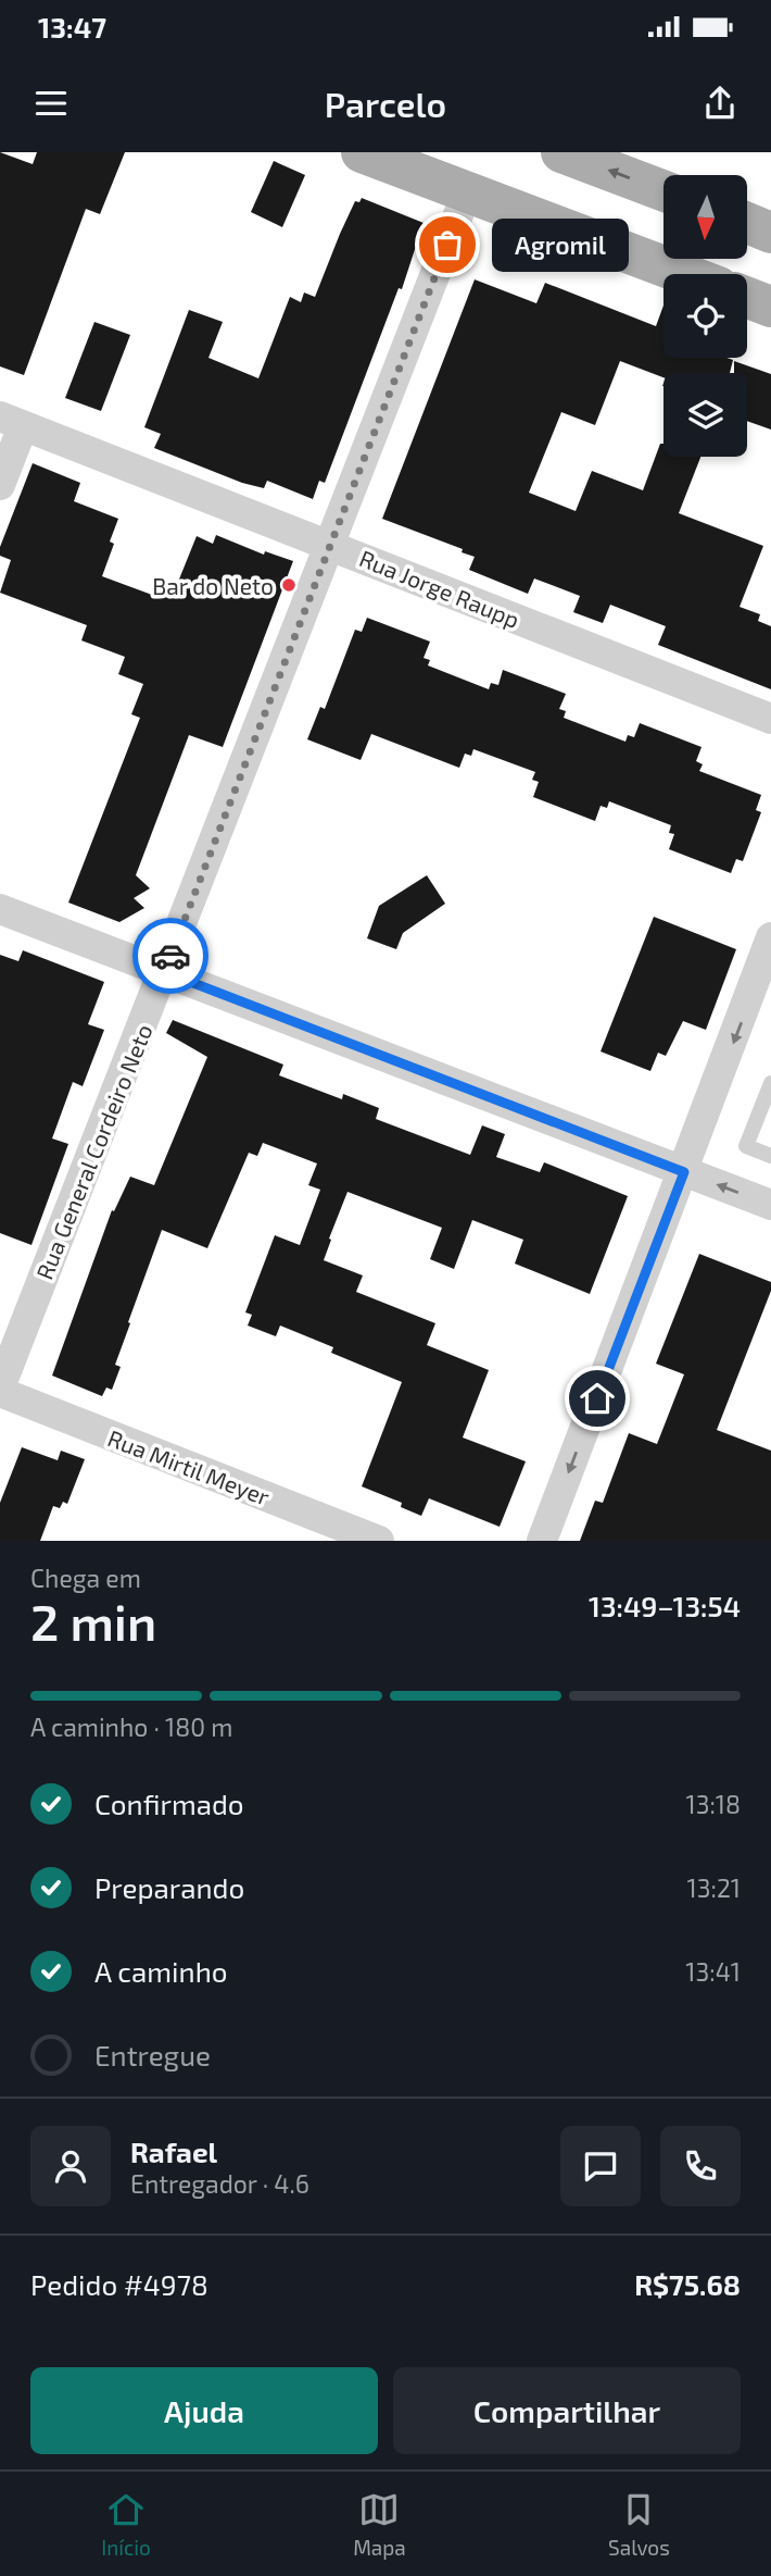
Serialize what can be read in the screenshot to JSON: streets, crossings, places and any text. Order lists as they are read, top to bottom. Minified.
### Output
{"streets":{"street":["Rua Jorge Raupp","Rua General Cordeiro Neto","Rua Mirtil Meyer"]},"crossings":[["Rua Jorge Raupp","Rua General Cordeiro Neto"],["Rua General Cordeiro Neto","Rua Mirtil Meyer"]],"places":["Agromil","Bar do Neto"],"north":"bottom","page":{"status":"13:47","header":"Parcelo","bubble":"Agromil","heading":["2 min","Chega em","13:49–13:54"],"panel":["Rafael","Entregador · 4.6","Pedido #4978","R$75.68"],"bar":"A caminho · 180 m","list":[["Confirmado","13:18"],["Preparando","13:21"],["A caminho","13:41"],"Entregue"],"buttons":["Ajuda","Compartilhar"],"tabs":["Início","Mapa","Salvos"]}}
